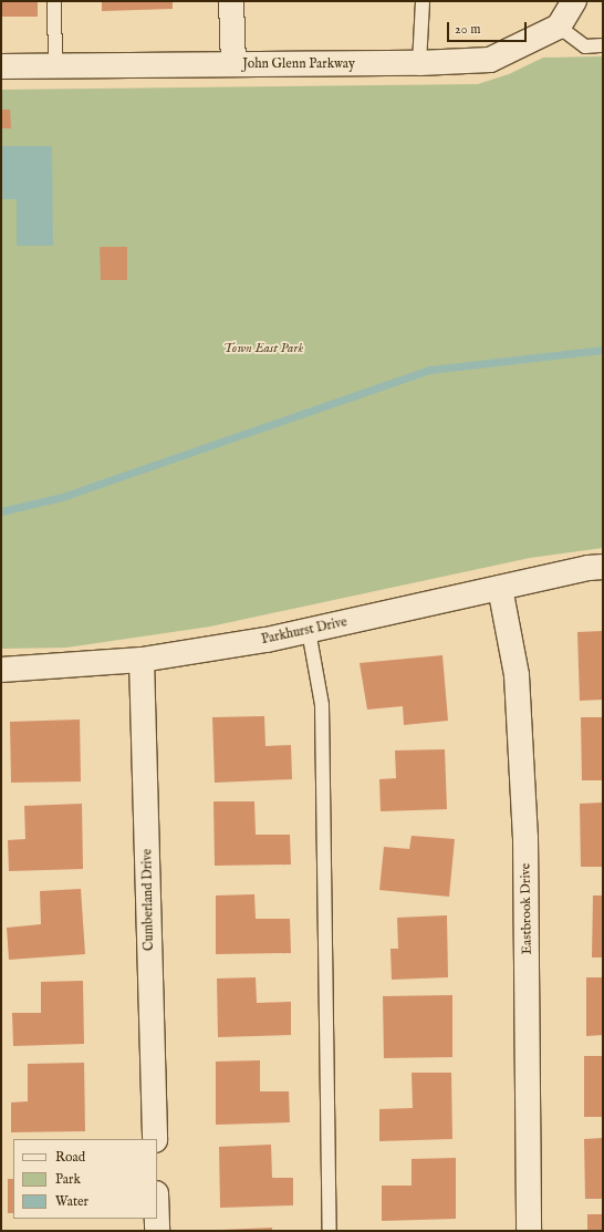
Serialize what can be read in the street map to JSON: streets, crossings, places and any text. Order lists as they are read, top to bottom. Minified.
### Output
{"streets":{"street":["John Glenn Parkway","Parkhurst Drive","Cumberland Drive","Eastbrook Drive"]},"crossings":[["Parkhurst Drive","Cumberland Drive"],["Parkhurst Drive","Eastbrook Drive"]],"parks":["Town East Park"],"legend":["Road","Park","Water"],"scale_bar":"20 m"}
